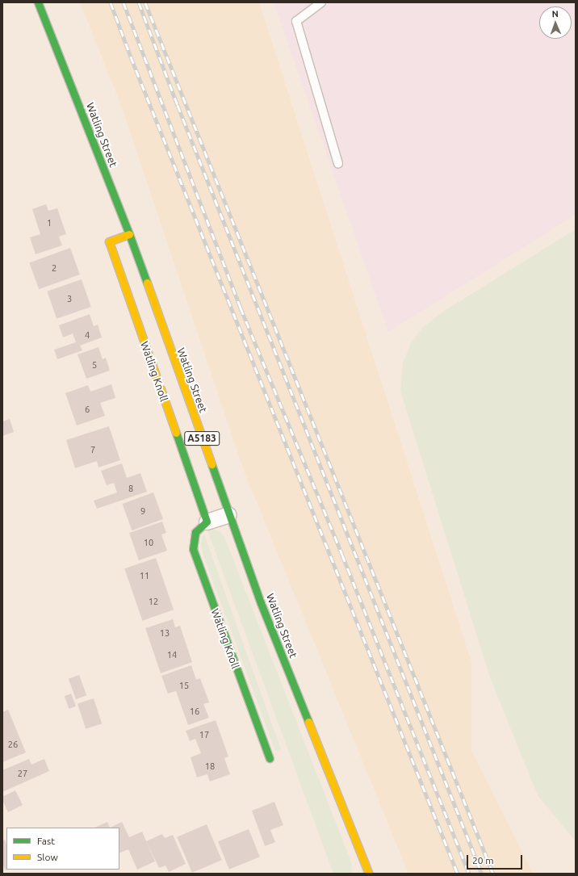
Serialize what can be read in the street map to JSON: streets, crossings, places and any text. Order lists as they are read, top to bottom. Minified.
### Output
{"streets":{"main road":["Watling Street","Watling Knoll","A5183"]},"crossings":[["Watling Street","Watling Knoll"]],"house_numbers":["1","2","3","4","5","6","7","8","9","10","11","12","13","14","15","16","17","26","18","27"],"legend":["Fast","Slow"],"scale_bar":"20 m","north":"top"}
